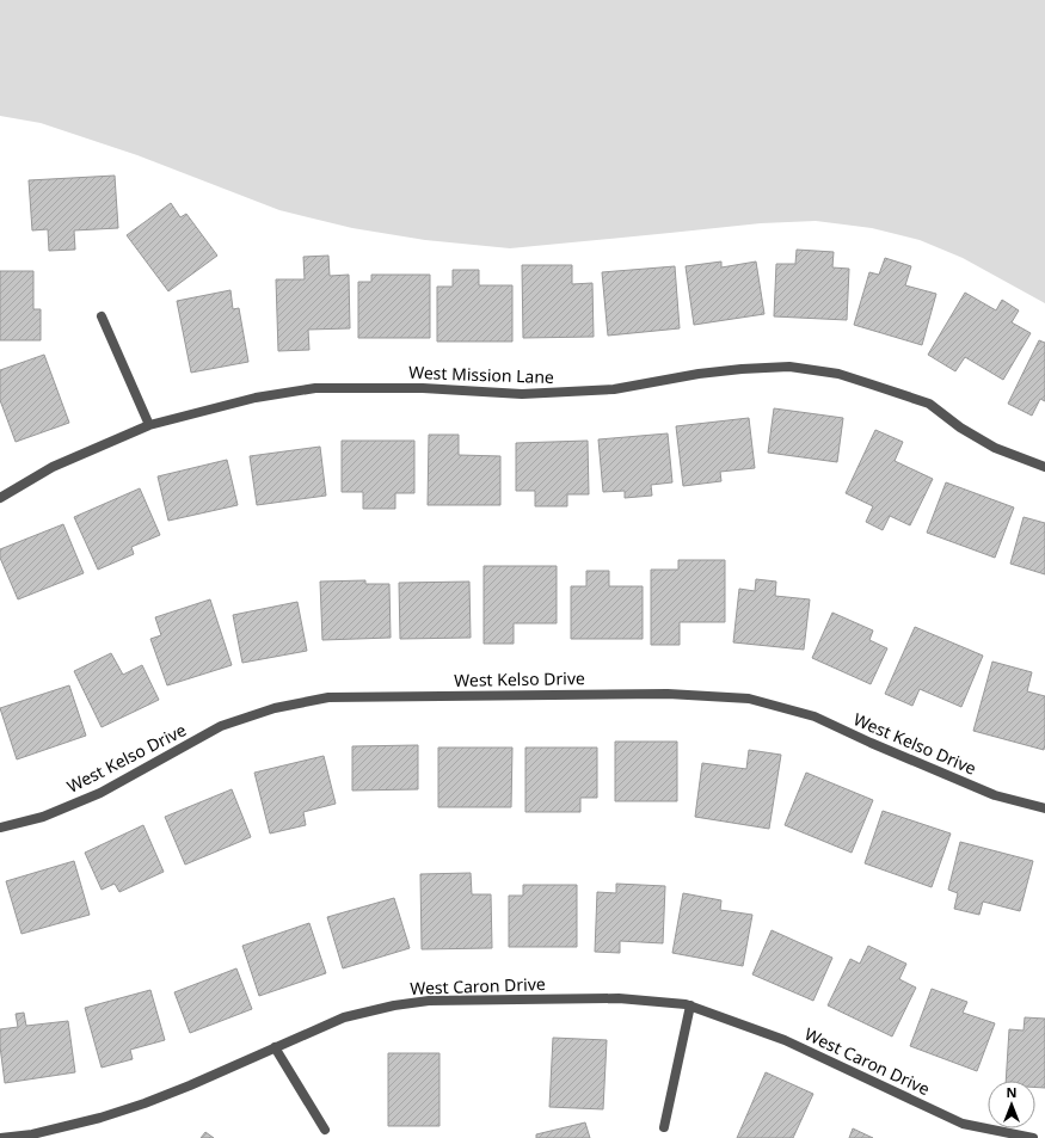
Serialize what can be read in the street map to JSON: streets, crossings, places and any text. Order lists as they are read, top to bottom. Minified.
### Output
{"streets":{"street":["West Mission Lane","West Kelso Drive","West Caron Drive"]},"north":"top"}
